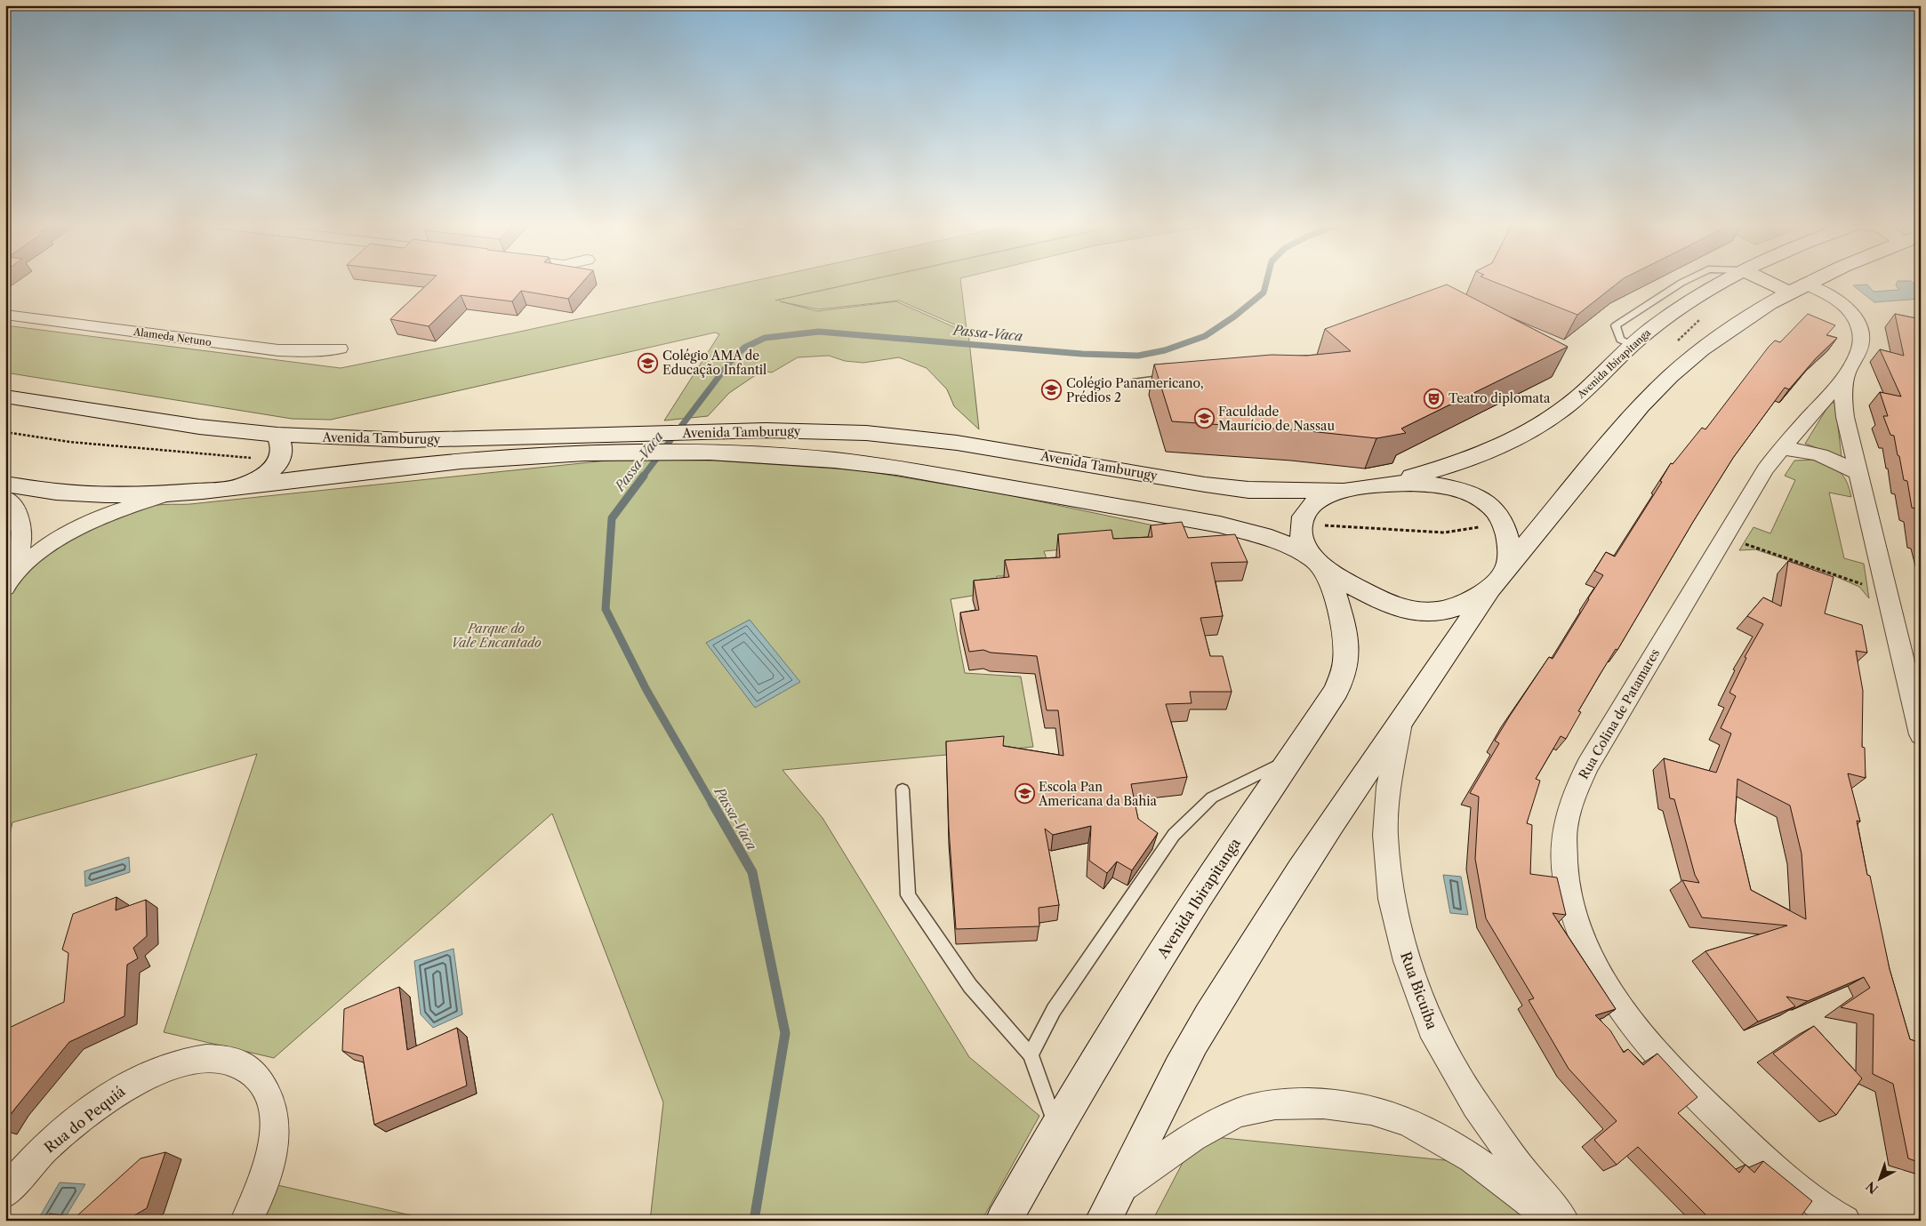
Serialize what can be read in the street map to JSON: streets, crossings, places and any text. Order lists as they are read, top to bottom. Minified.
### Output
{"streets":{"main road":["Avenida Ibirapitanga","Avenida Tamburugy"],"street":["Alameda Netuno","Rua Colina de Patamares","Rua Bicuíba","Rua do Pequiá"]},"crossings":[["Avenida Ibirapitanga","Avenida Tamburugy"]],"water":["Passa-Vaca"],"parks":["Parque do Vale Encantado"],"places":{"school or university":["Colégio AMA de Educação Infantil","Colégio Panamericano, Prédios 2","Faculdade Maurício de Nassau","Escola Pan Americana da Bahia"],"theatre":["Teatro diplomata"]},"north":"bottom left"}
